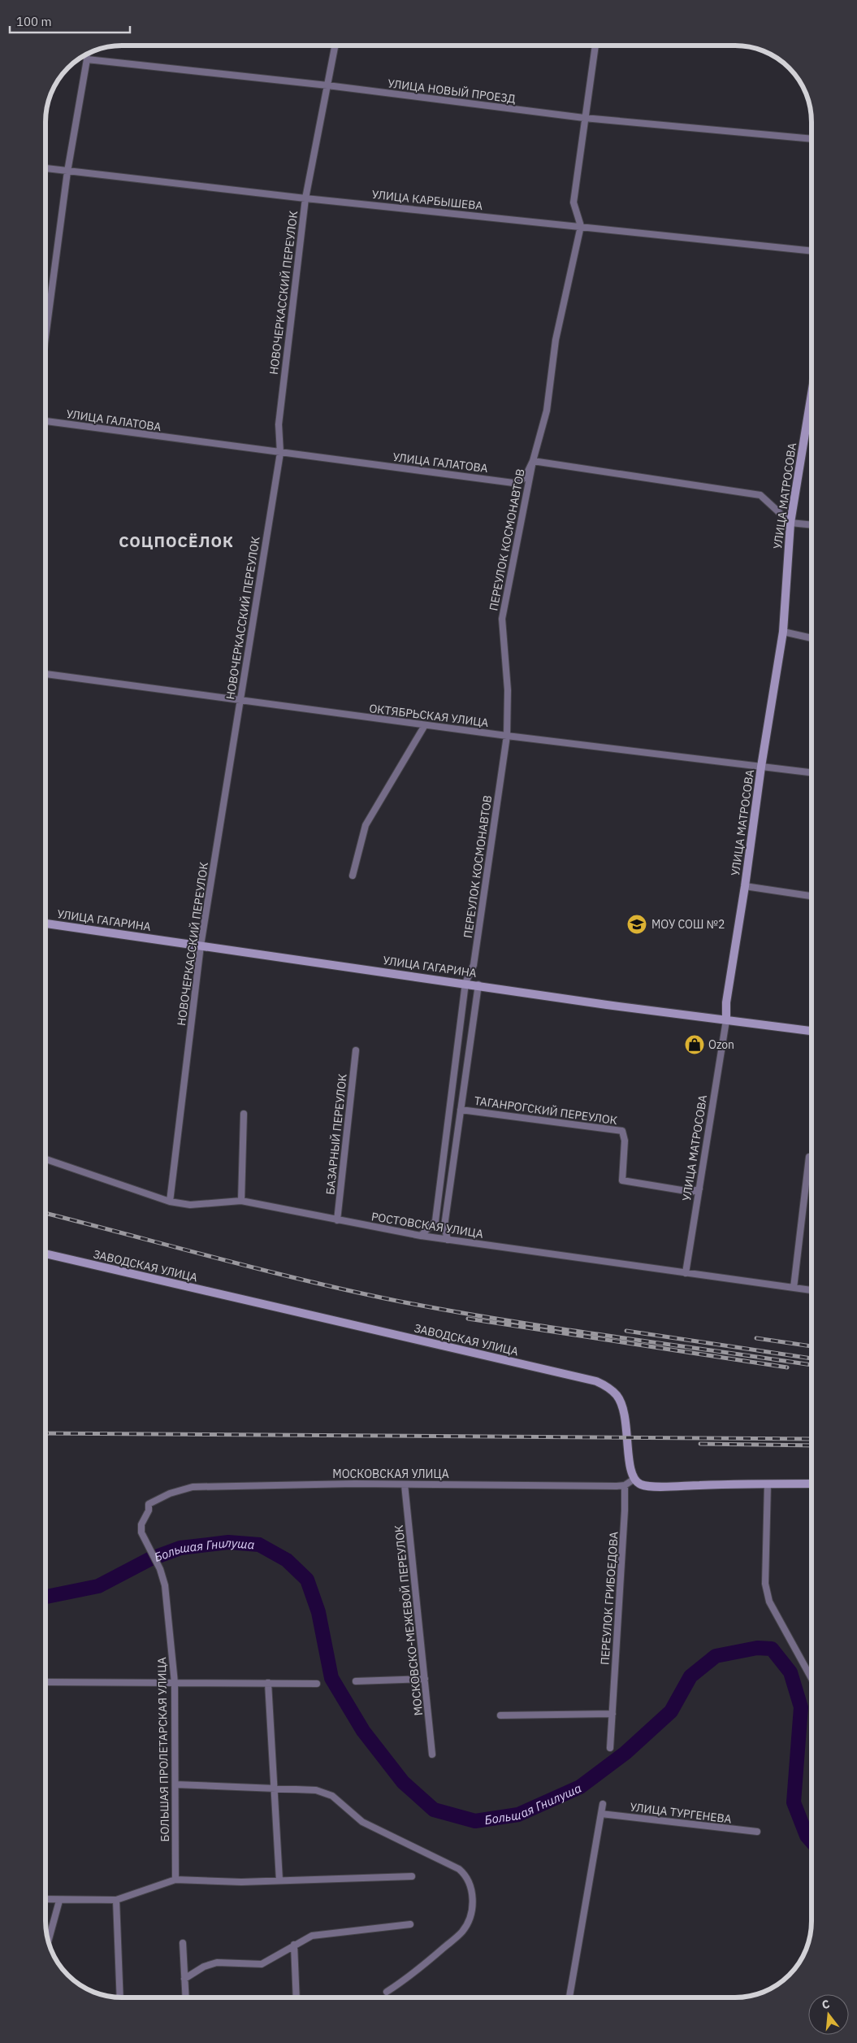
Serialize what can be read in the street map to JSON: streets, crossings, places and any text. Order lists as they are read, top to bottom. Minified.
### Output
{"streets":{"main road":["УЛИЦА МАТРОСОВА","УЛИЦА ГАГАРИНА","ЗАВОДСКАЯ УЛИЦА"],"street":["УЛИЦА НОВЫЙ ПРОЕЗД","УЛИЦА КАРБЫШЕВА","НОВОЧЕРКАССКИЙ ПЕРЕУЛОК","УЛИЦА ГАЛАТОВА","ПЕРЕУЛОК КОСМОНАВТОВ","ОКТЯБРЬСКАЯ УЛИЦА","ТАГАНРОГСКИЙ ПЕРЕУЛОК","БАЗАРНЫЙ ПЕРЕУЛОК","РОСТОВСКАЯ УЛИЦА","МОСКОВСКАЯ УЛИЦА","ПЕРЕУЛОК ГРИБОЕДОВА","МОСКОВСКО-МЕЖЕВОЙ ПЕРЕУЛОК","БОЛЬШАЯ ПРОЛЕТАРСКАЯ УЛИЦА","УЛИЦА ТУРГЕНЕВА"]},"crossings":[["УЛИЦА НОВЫЙ ПРОЕЗД","НОВОЧЕРКАССКИЙ ПЕРЕУЛОК"],["УЛИЦА НОВЫЙ ПРОЕЗД","ПЕРЕУЛОК КОСМОНАВТОВ"],["УЛИЦА КАРБЫШЕВА","НОВОЧЕРКАССКИЙ ПЕРЕУЛОК"],["УЛИЦА КАРБЫШЕВА","ПЕРЕУЛОК КОСМОНАВТОВ"],["НОВОЧЕРКАССКИЙ ПЕРЕУЛОК","УЛИЦА ГАЛАТОВА"],["НОВОЧЕРКАССКИЙ ПЕРЕУЛОК","ОКТЯБРЬСКАЯ УЛИЦА"],["НОВОЧЕРКАССКИЙ ПЕРЕУЛОК","УЛИЦА ГАГАРИНА"],["НОВОЧЕРКАССКИЙ ПЕРЕУЛОК","РОСТОВСКАЯ УЛИЦА"],["УЛИЦА ГАЛАТОВА","ПЕРЕУЛОК КОСМОНАВТОВ"],["УЛИЦА МАТРОСОВА","ОКТЯБРЬСКАЯ УЛИЦА"],["УЛИЦА МАТРОСОВА","УЛИЦА ГАГАРИНА"],["УЛИЦА МАТРОСОВА","ТАГАНРОГСКИЙ ПЕРЕУЛОК"],["УЛИЦА МАТРОСОВА","РОСТОВСКАЯ УЛИЦА"],["ПЕРЕУЛОК КОСМОНАВТОВ","ОКТЯБРЬСКАЯ УЛИЦА"],["ПЕРЕУЛОК КОСМОНАВТОВ","УЛИЦА ГАГАРИНА"],["ПЕРЕУЛОК КОСМОНАВТОВ","РОСТОВСКАЯ УЛИЦА"],["БАЗАРНЫЙ ПЕРЕУЛОК","РОСТОВСКАЯ УЛИЦА"],["МОСКОВСКАЯ УЛИЦА","ПЕРЕУЛОК ГРИБОЕДОВА"],["МОСКОВСКАЯ УЛИЦА","МОСКОВСКО-МЕЖЕВОЙ ПЕРЕУЛОК"],["МОСКОВСКАЯ УЛИЦА","БОЛЬШАЯ ПРОЛЕТАРСКАЯ УЛИЦА"]],"districts":["СОЦПОСЁЛОК"],"water":["Большая Гнилуша"],"places":{"school or university":["МОУ СОШ №2"],"shop":["Ozon"]},"scale_bar":"100 m","north":"top"}
